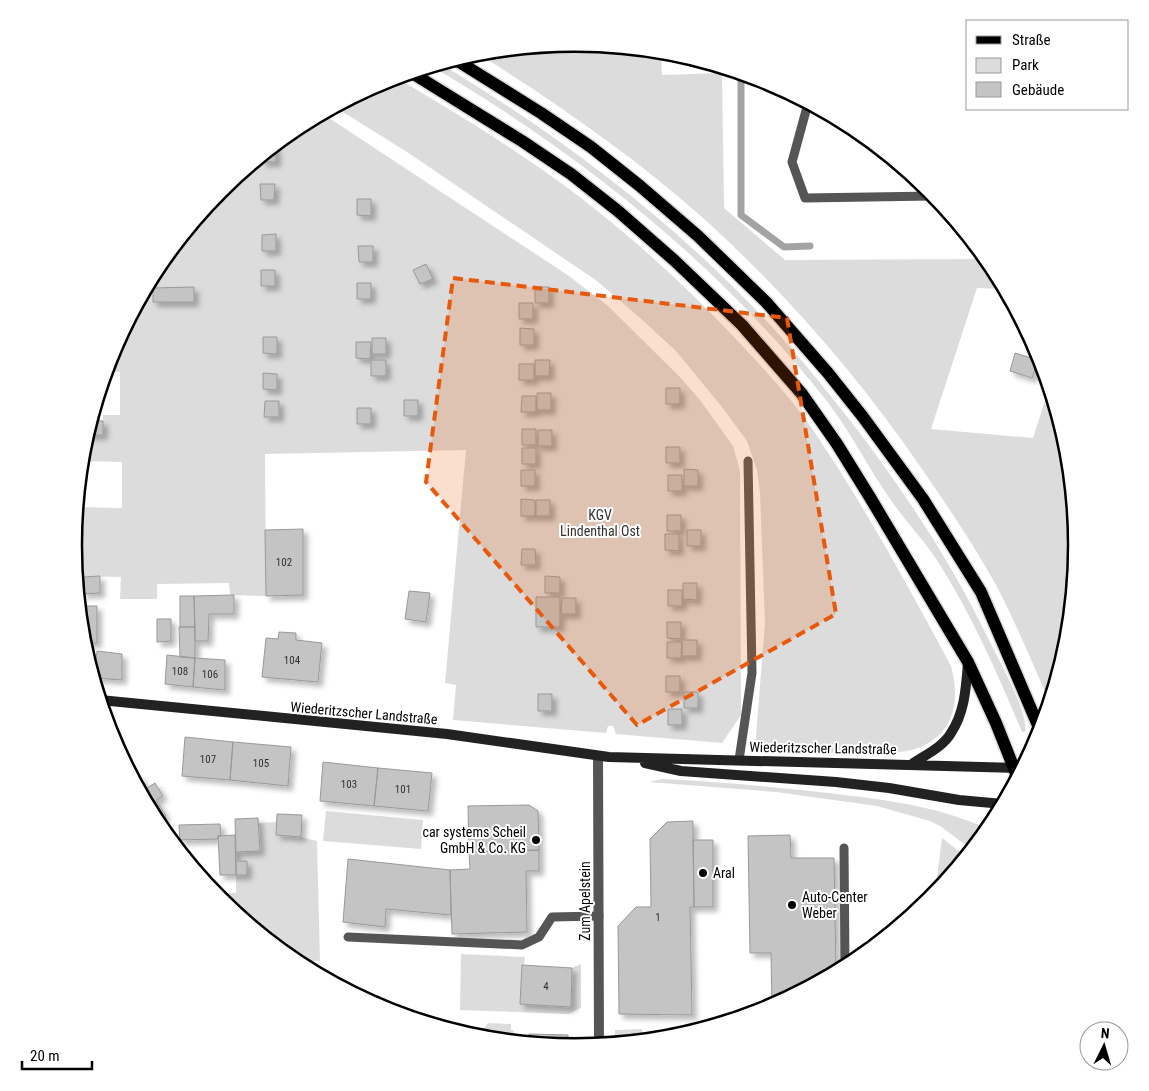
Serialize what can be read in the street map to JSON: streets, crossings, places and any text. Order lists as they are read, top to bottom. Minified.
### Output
{"streets":{"street":["Wiederitzscher Landstraße","Zum Apelstein"]},"crossings":[["Wiederitzscher Landstraße","Zum Apelstein"]],"parks":["KGV Lindenthal Ost"],"places":["car systems Scheil GmbH & Co. KG","Aral","Auto-Center Weber"],"house_numbers":["102","104","108","106","107","105","103","101","1","4"],"legend":["Straße","Park","Gebäude"],"scale_bar":"20 m","north":"top"}
